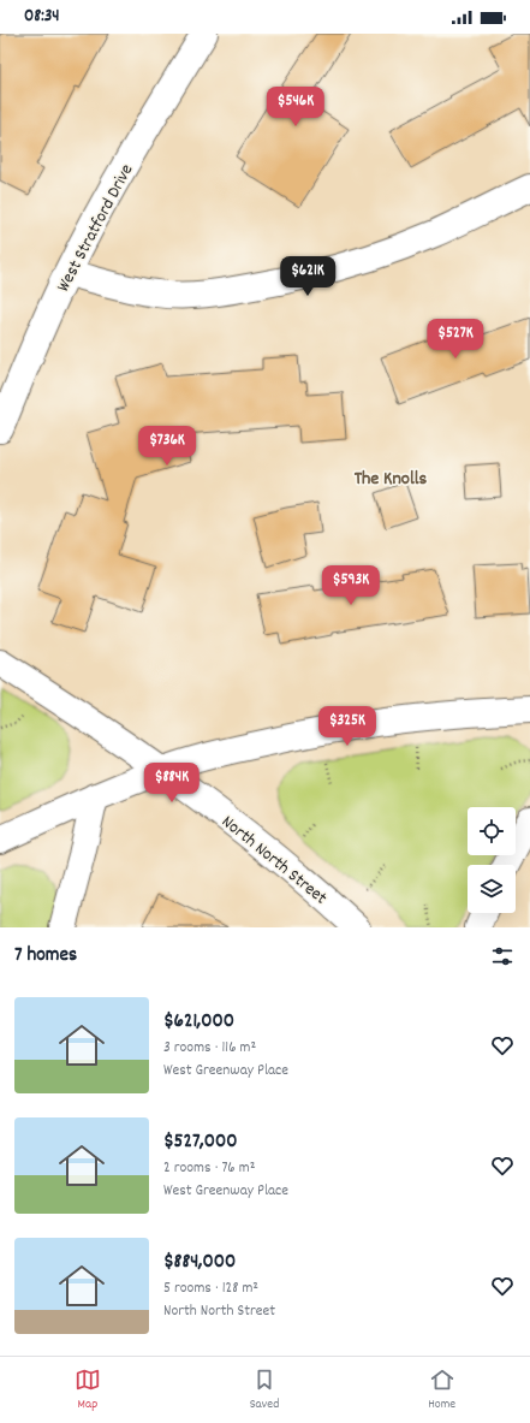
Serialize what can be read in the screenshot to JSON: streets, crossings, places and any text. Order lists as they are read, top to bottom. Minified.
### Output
{"streets":{"street":["West Stratford Drive","North North Street"]},"districts":["The Knolls"],"page":{"status":"08:34","price":["$546K","$621K","$527K","$736K","$593K","$325K","$884K"],"heading":"7 homes","list":[{"name":"$621,000","note":"3 rooms · 116 m² · West Greenway Place"},{"name":"$527,000","note":"2 rooms · 76 m² · West Greenway Place"},{"name":"$884,000","note":"5 rooms · 128 m² · North North Street"}],"tabs":["Map","Saved","Home"]}}
